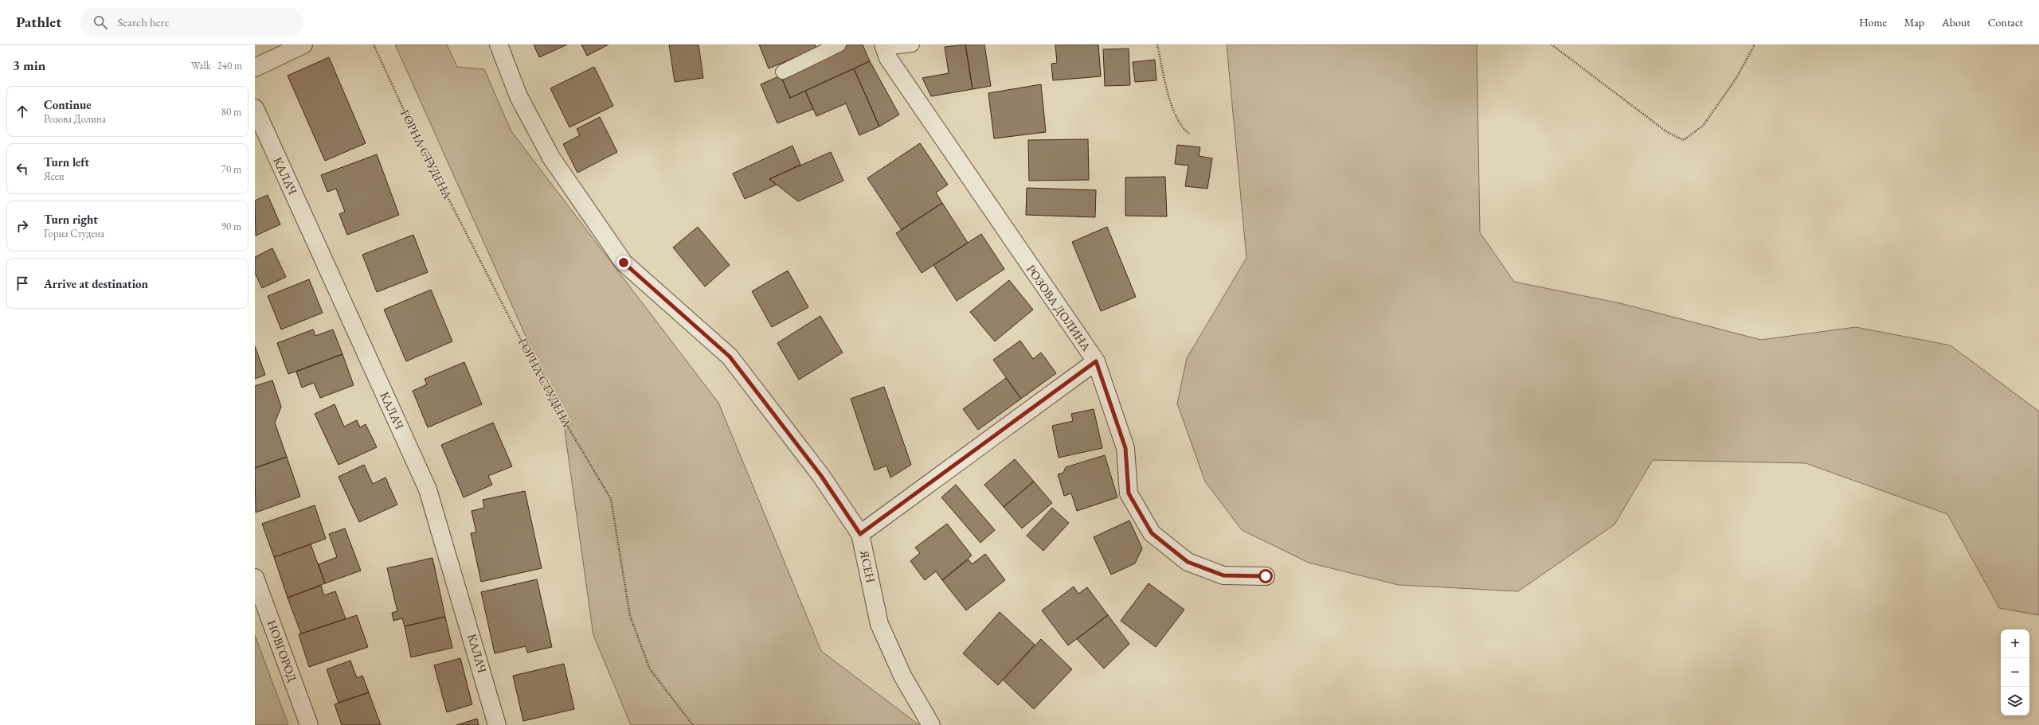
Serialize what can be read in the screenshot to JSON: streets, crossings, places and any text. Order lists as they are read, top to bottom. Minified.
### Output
{"streets":{"street":["КАЛАЧ","РОЗОВА ДОЛИНА","ЯСЕН","НОВГОРОД"],"path":["ГОРНА СТУДЕНА"]},"crossings":[["РОЗОВА ДОЛИНА","ЯСЕН"]],"page":{"header":"Pathlet","search":"Search here","nav":["Home","Map","About","Contact"],"heading":["3 min","Walk · 240 m"],"list":[["Continue","Розова Долина","80 m"],["Turn left","Ясен","70 m"],["Turn right","Горна Студена","90 m"],"Arrive at destination"],"map_buttons":["+","−"]}}
